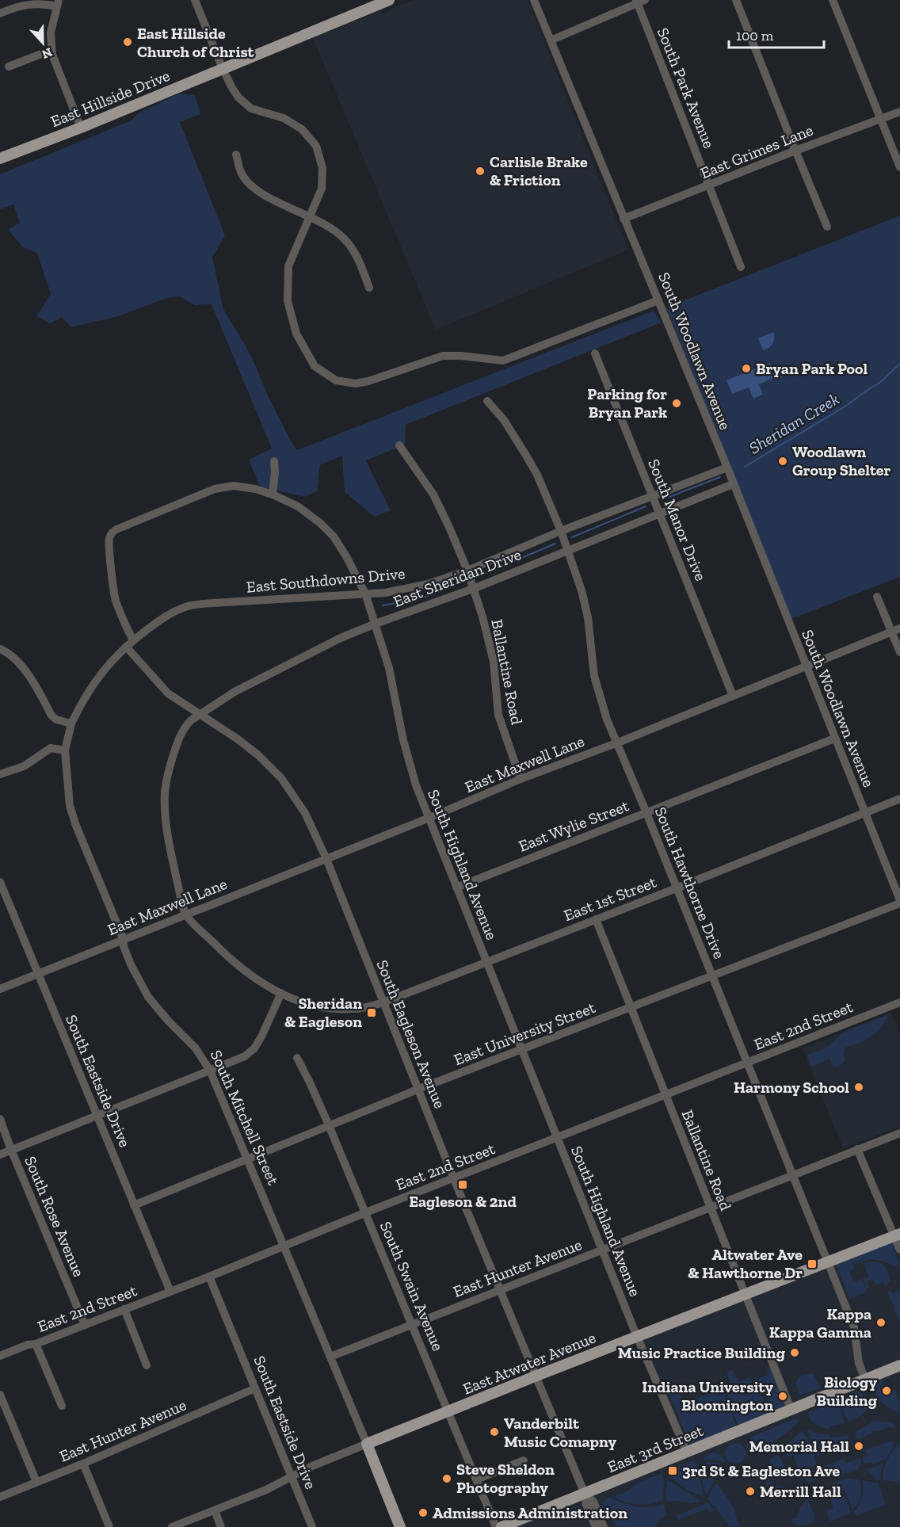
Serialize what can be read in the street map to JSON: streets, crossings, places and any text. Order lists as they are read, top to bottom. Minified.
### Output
{"streets":{"main road":["East Hillside Drive","South Mitchell Street","East Atwater Avenue","East 3rd Street"],"street":["South Park Avenue","East Grimes Lane","South Woodlawn Avenue","South Manor Drive","East Sheridan Drive","East Southdowns Drive","Ballantine Road","East Maxwell Lane","East Wylie Street","South Highland Avenue","South Hawthorne Drive","East 1st Street","East 2nd Street","East University Street","South Eagleson Avenue","South Eastside Drive","South Rose Avenue","East Hunter Avenue","South Swain Avenue"]},"crossings":[["South Park Avenue","East Grimes Lane"],["East Grimes Lane","South Woodlawn Avenue"],["South Woodlawn Avenue","East Sheridan Drive"],["South Woodlawn Avenue","East Southdowns Drive"],["South Woodlawn Avenue","East Maxwell Lane"],["South Woodlawn Avenue","East Wylie Street"],["South Woodlawn Avenue","East 1st Street"],["South Woodlawn Avenue","East University Street"],["South Manor Drive","East Sheridan Drive"],["South Manor Drive","East Southdowns Drive"],["South Manor Drive","East Maxwell Lane"],["East Sheridan Drive","Ballantine Road"],["East Sheridan Drive","East Maxwell Lane"],["East Sheridan Drive","South Highland Avenue"],["East Sheridan Drive","South Hawthorne Drive"],["East Sheridan Drive","East 1st Street"],["East Sheridan Drive","South Eagleson Avenue"],["East Southdowns Drive","Ballantine Road"],["East Southdowns Drive","South Highland Avenue"],["East Southdowns Drive","South Hawthorne Drive"],["East Southdowns Drive","South Eagleson Avenue"],["East Southdowns Drive","South Mitchell Street"],["Ballantine Road","East Maxwell Lane"],["Ballantine Road","East 1st Street"],["Ballantine Road","East 2nd Street"],["Ballantine Road","East University Street"],["Ballantine Road","East Hunter Avenue"],["Ballantine Road","East Atwater Avenue"],["Ballantine Road","East 3rd Street"],["East Maxwell Lane","South Highland Avenue"],["East Maxwell Lane","South Hawthorne Drive"],["East Maxwell Lane","East 1st Street"],["East Maxwell Lane","South Eagleson Avenue"],["East Maxwell Lane","South Eastside Drive"],["East Maxwell Lane","South Mitchell Street"],["East Wylie Street","South Highland Avenue"],["East Wylie Street","South Hawthorne Drive"],["South Highland Avenue","East 1st Street"],["South Highland Avenue","East 2nd Street"],["South Highland Avenue","East University Street"],["South Highland Avenue","East Hunter Avenue"],["South Highland Avenue","East Atwater Avenue"],["South Highland Avenue","East 3rd Street"],["South Hawthorne Drive","East 1st Street"],["South Hawthorne Drive","East 2nd Street"],["South Hawthorne Drive","East University Street"],["South Hawthorne Drive","East Hunter Avenue"],["South Hawthorne Drive","East Atwater Avenue"],["South Hawthorne Drive","East 3rd Street"],["East 1st Street","South Eagleson Avenue"],["East 2nd Street","South Eagleson Avenue"],["East 2nd Street","South Eastside Drive"],["East 2nd Street","South Mitchell Street"],["East 2nd Street","South Rose Avenue"],["East 2nd Street","South Swain Avenue"],["East University Street","South Eagleson Avenue"],["East University Street","South Eastside Drive"],["East University Street","South Mitchell Street"],["East University Street","South Swain Avenue"],["South Eagleson Avenue","East Hunter Avenue"],["South Eagleson Avenue","East Atwater Avenue"],["South Eagleson Avenue","East 3rd Street"],["South Eastside Drive","East Hunter Avenue"],["South Eastside Drive","East Atwater Avenue"],["South Mitchell Street","East Hunter Avenue"],["South Mitchell Street","East Atwater Avenue"],["East Hunter Avenue","South Swain Avenue"],["South Swain Avenue","East Atwater Avenue"]],"water":["Sheridan Creek"],"places":{"other":["East Hillside Church of Christ","Carlisle Brake & Friction","Bryan Park Pool","Parking for Bryan Park","Woodlawn Group Shelter","Harmony School","Kappa Kappa Gamma","Music Practice Building","Biology Building","Indiana University Bloomington","Vanderbilt Music Comapny","Memorial Hall","Steve Sheldon Photography","Merrill Hall","Admissions Administration"],"transit":["Sheridan & Eagleson","Eagleson & 2nd","Altwater Ave & Hawthorne Dr","3rd St & Eagleston Ave"]},"scale_bar":"100 m","north":"bottom"}
